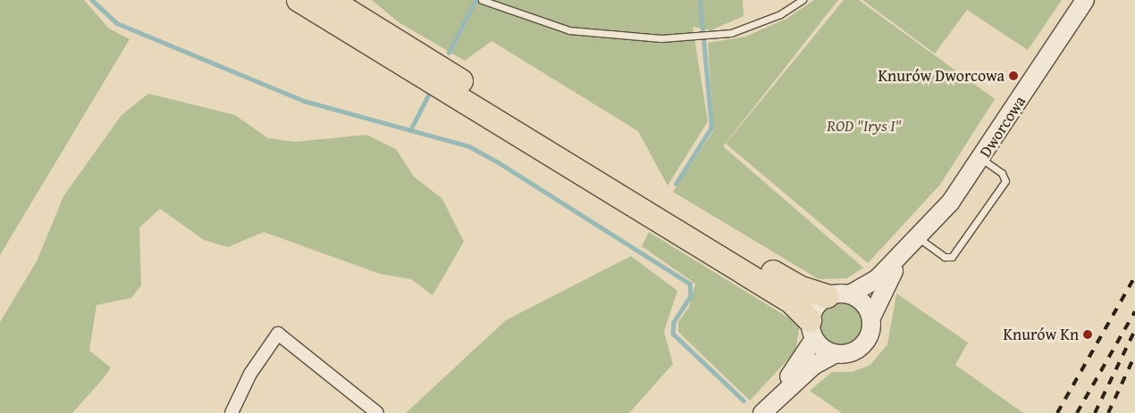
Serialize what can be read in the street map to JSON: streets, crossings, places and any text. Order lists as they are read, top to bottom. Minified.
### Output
{"streets":{"main road":["Dworcowa"]},"parks":["ROD \"Irys I\""],"places":["Knurów Dworcowa","Knurów Kn"]}
